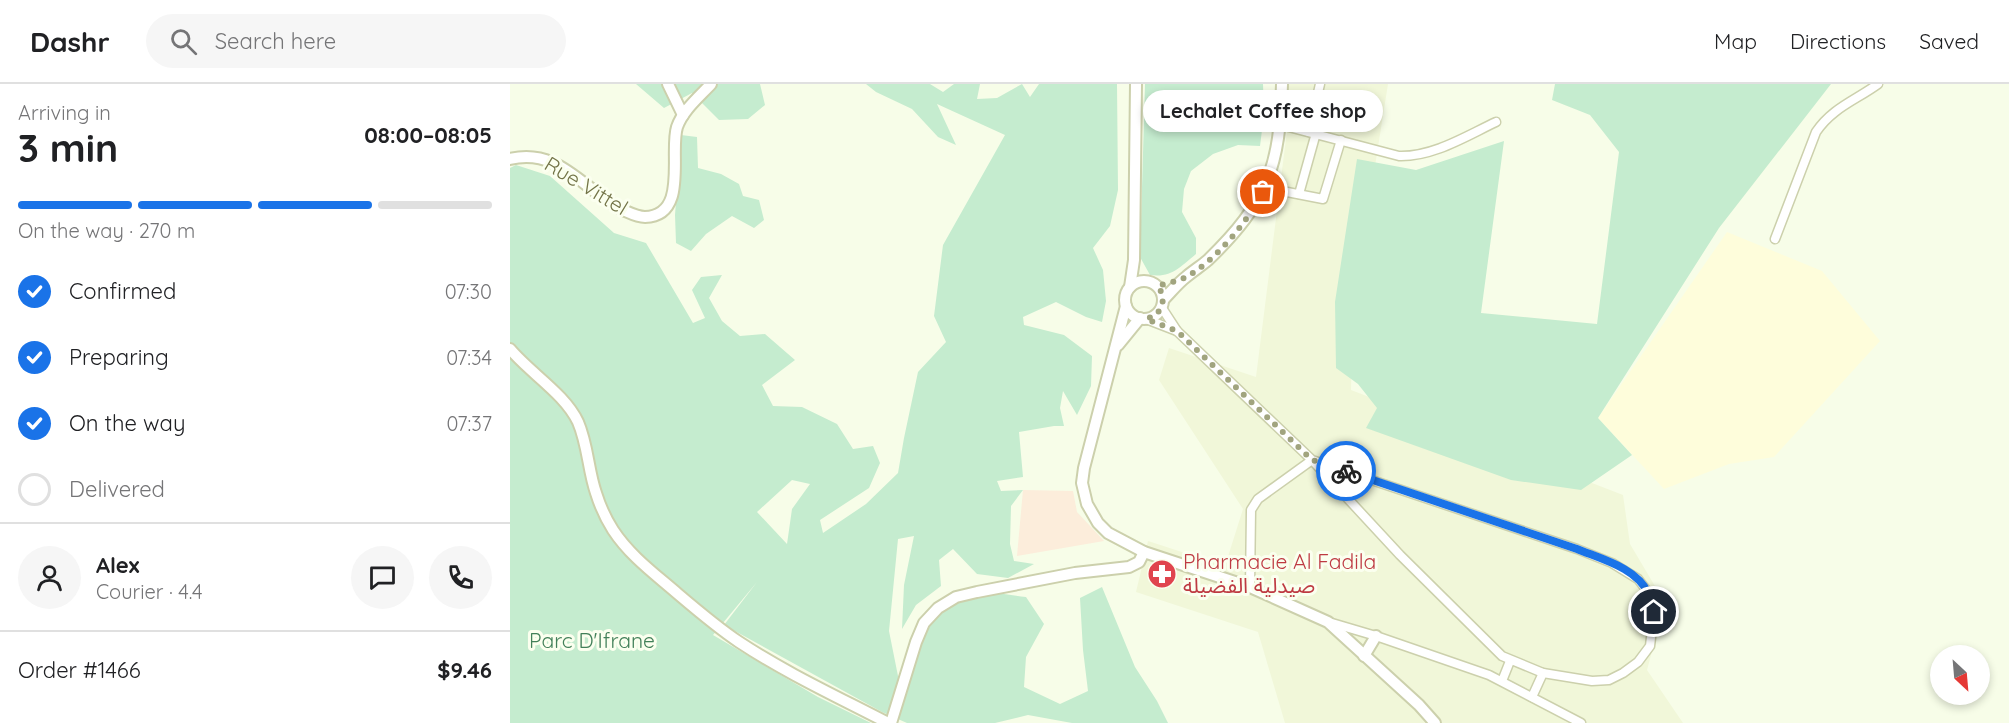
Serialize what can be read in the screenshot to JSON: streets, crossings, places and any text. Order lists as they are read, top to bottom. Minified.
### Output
{"streets":{"street":["Rue Vittel"]},"parks":["Parc D'Ifrane"],"places":{"other":["Lechalet Coffee shop"],"pharmacy":["Pharmacie Al Fadila صيدلية الفضيلة"]},"north":"bottom right","page":{"header":"Dashr","search":"Search here","nav":["Map","Directions","Saved"],"heading":["3 min","Arriving in","08:00–08:05"],"panel":["Alex","Courier · 4.4","Order #1466","$9.46"],"bubble":"Lechalet Coffee shop","bar":"On the way · 270 m","list":[["Confirmed","07:30"],["Preparing","07:34"],["On the way","07:37"],"Delivered"]}}
